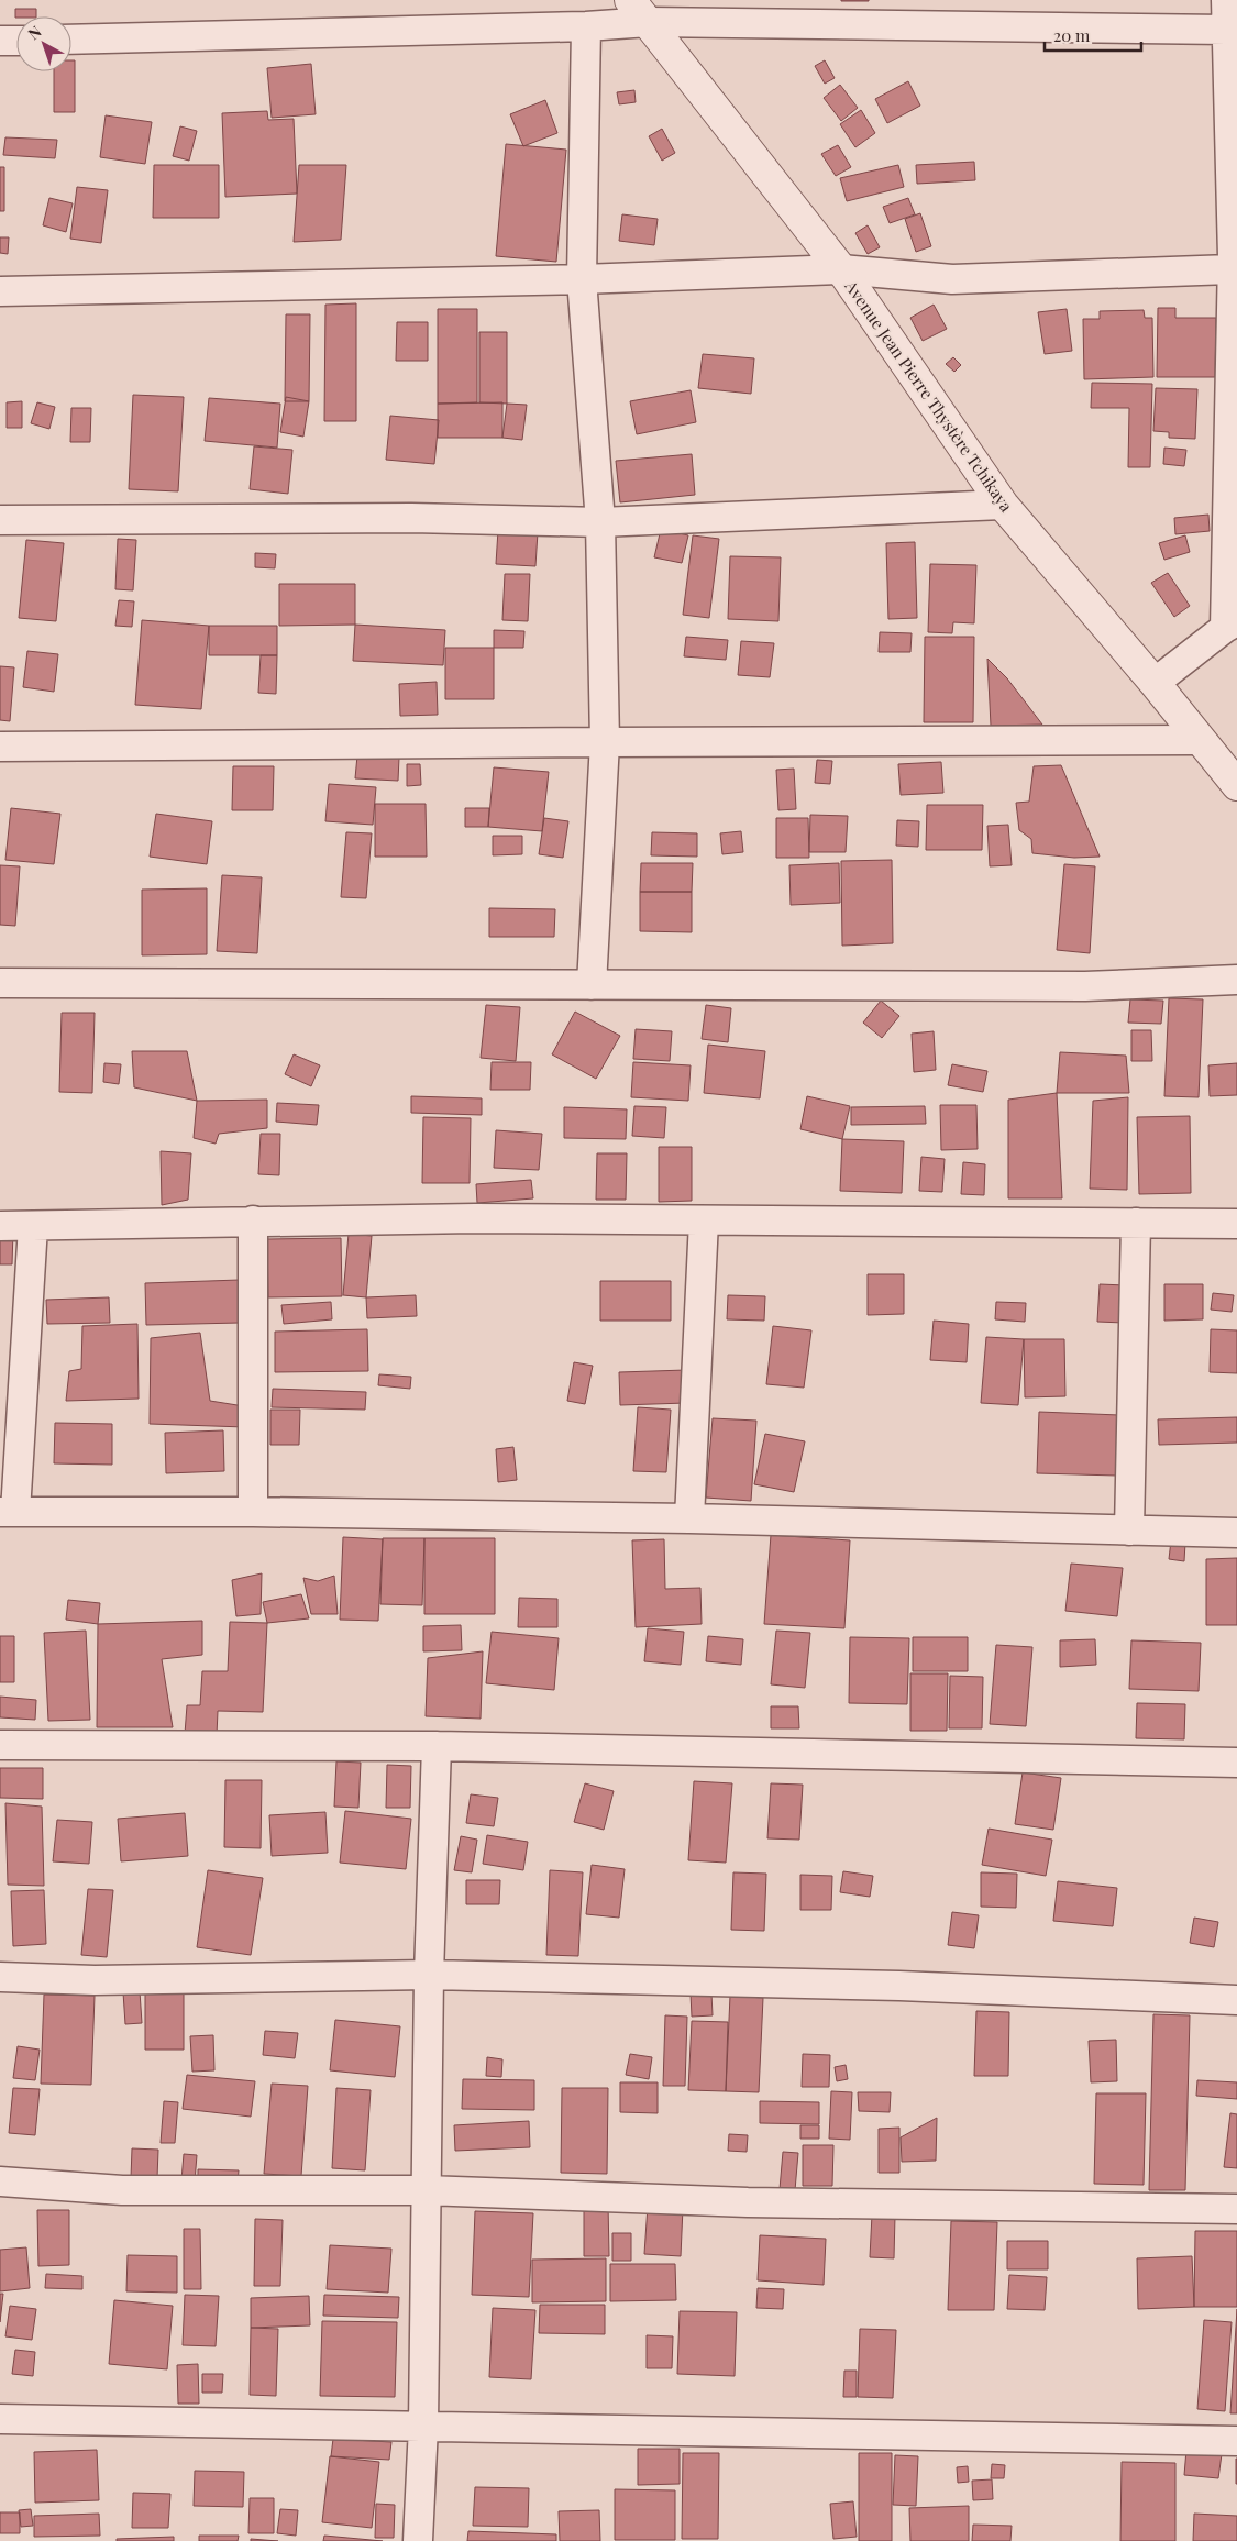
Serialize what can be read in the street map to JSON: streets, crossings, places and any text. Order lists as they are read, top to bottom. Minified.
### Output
{"streets":{"street":["Avenue Jean Pierre Thystère Tchikaya"]},"scale_bar":"20 m","north":"top left"}
